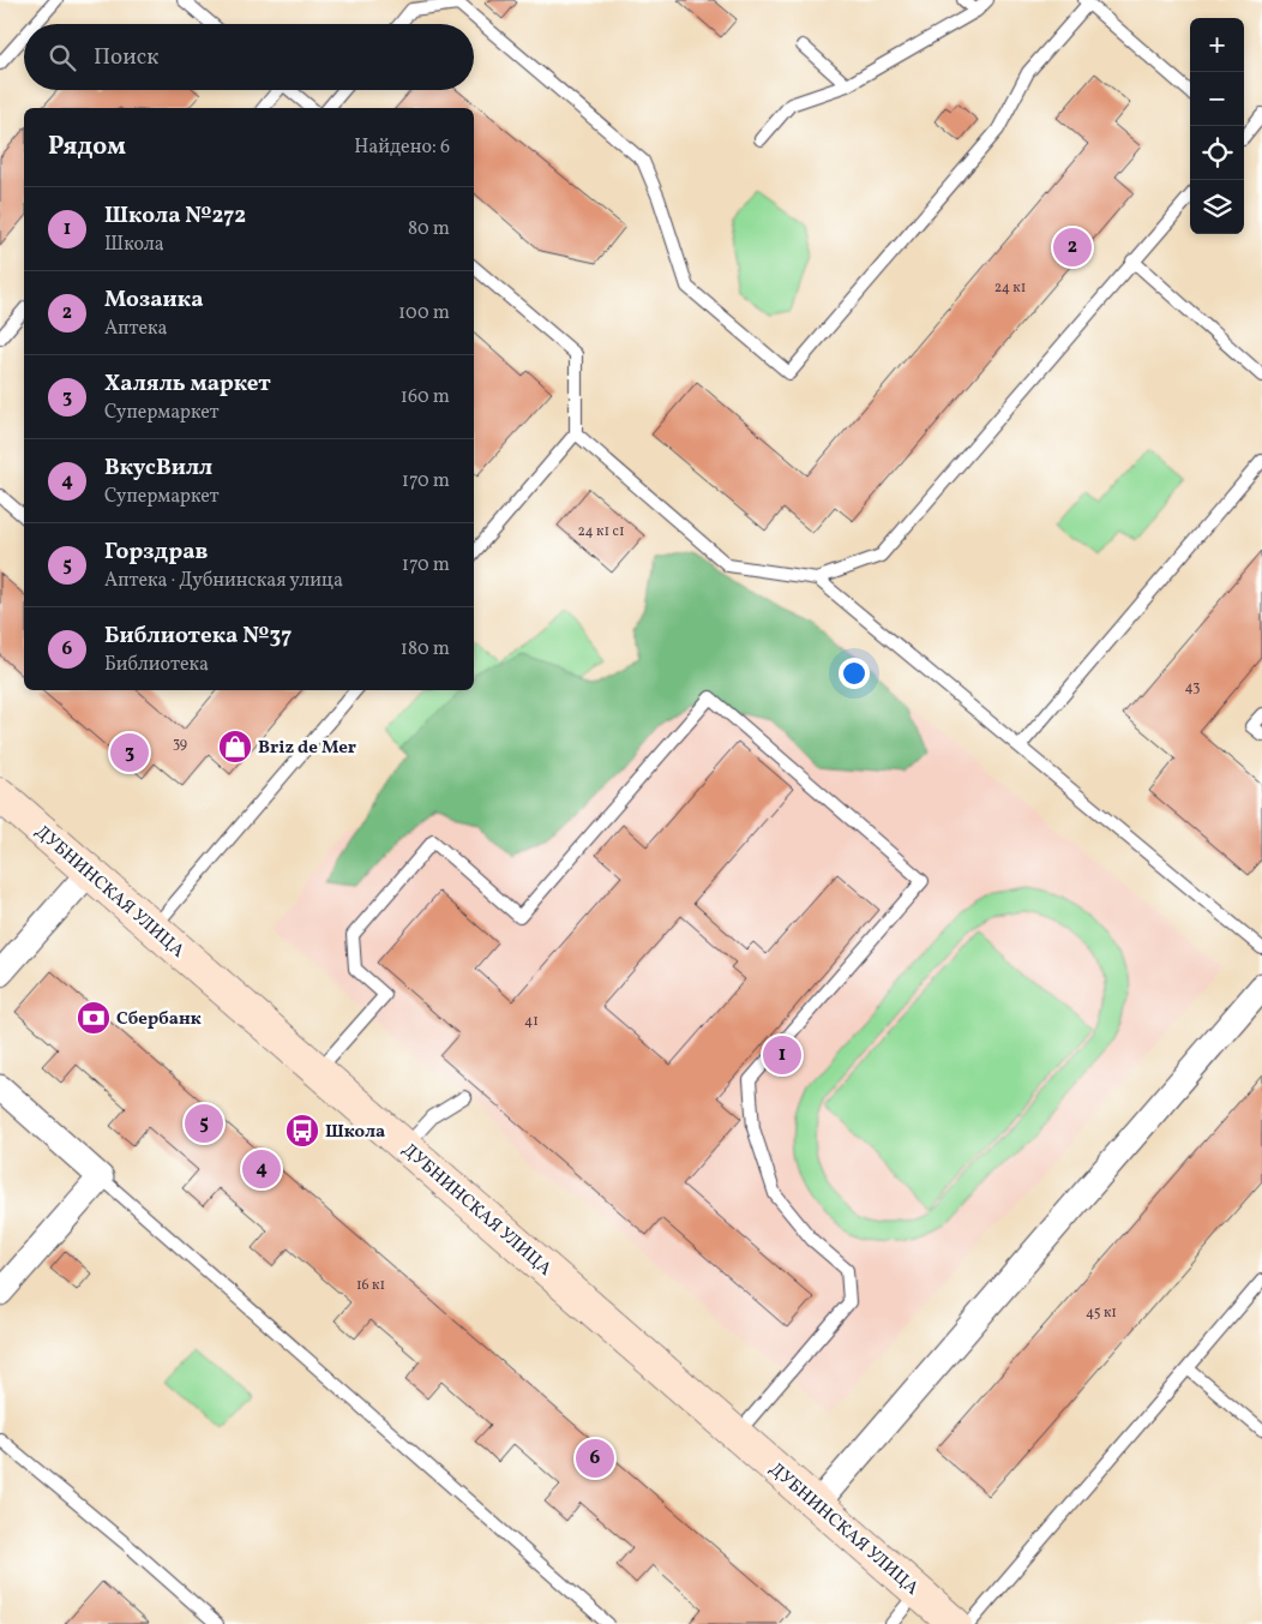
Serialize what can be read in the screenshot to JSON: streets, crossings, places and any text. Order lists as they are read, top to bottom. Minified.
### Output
{"streets":{"main road":["ДУБНИНСКАЯ УЛИЦА"]},"places":{"shop":["Briz de Mer"],"bank":["Сбербанк"],"bus stop":["Школа"]},"house_numbers":["24 к1","24 к1 с1","43","39","41","16 к1","45 к1"],"page":{"map_buttons":["+","−"],"search":"Поиск","heading":["Рядом","Найдено: 6"],"list":[{"mark":"1","name":"Школа №272","note":"Школа","value":"80 m"},{"mark":"2","name":"Мозаика","note":"Аптека","value":"100 m"},{"mark":"3","name":"Халяль маркет","note":"Супермаркет","value":"160 m"},{"mark":"4","name":"ВкусВилл","note":"Супермаркет","value":"170 m"},{"mark":"5","name":"Горздрав","note":"Аптека · Дубнинская улица","value":"170 m"},{"mark":"6","name":"Библиотека №37","note":"Библиотека","value":"180 m"}],"pins":["2","3","1","5","4","6"]}}
